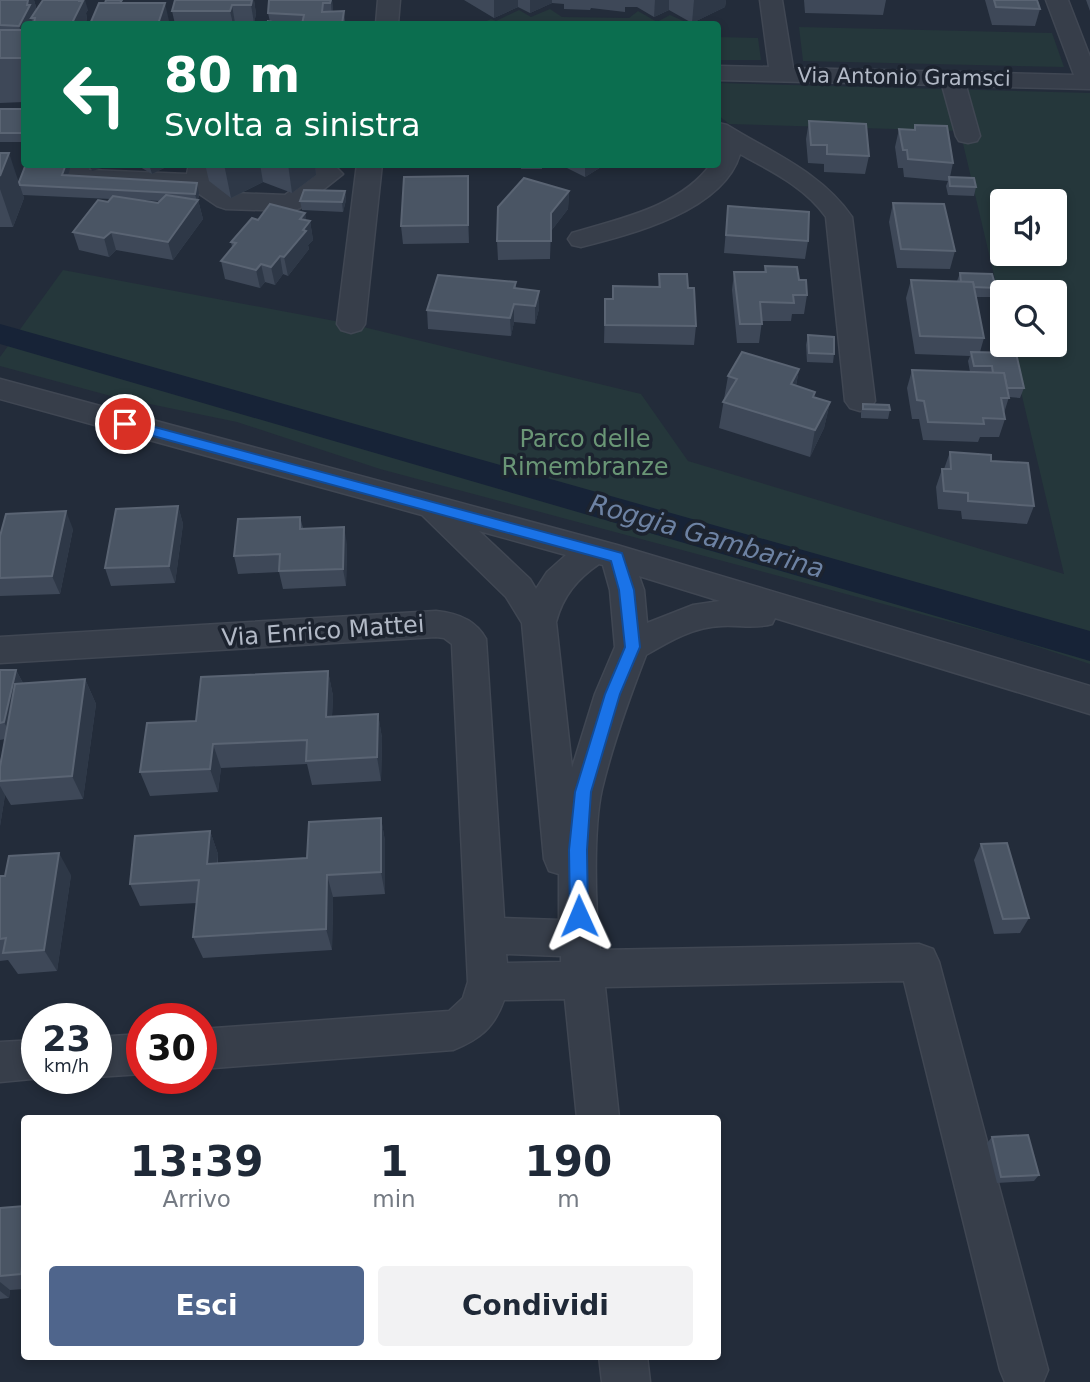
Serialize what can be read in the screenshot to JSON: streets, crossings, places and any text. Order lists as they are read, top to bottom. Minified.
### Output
{"streets":{"street":["Via Antonio Gramsci","Via Enrico Mattei"]},"water":["Roggia Gambarina"],"parks":["Parco delle Rimembranze"],"page":{"turn":["80 m","Svolta a sinistra"],"speed":"23 km/h","limit":"30","eta":["13:39","Arrivo","1","min","190","m"],"buttons":["Esci","Condividi"]}}
